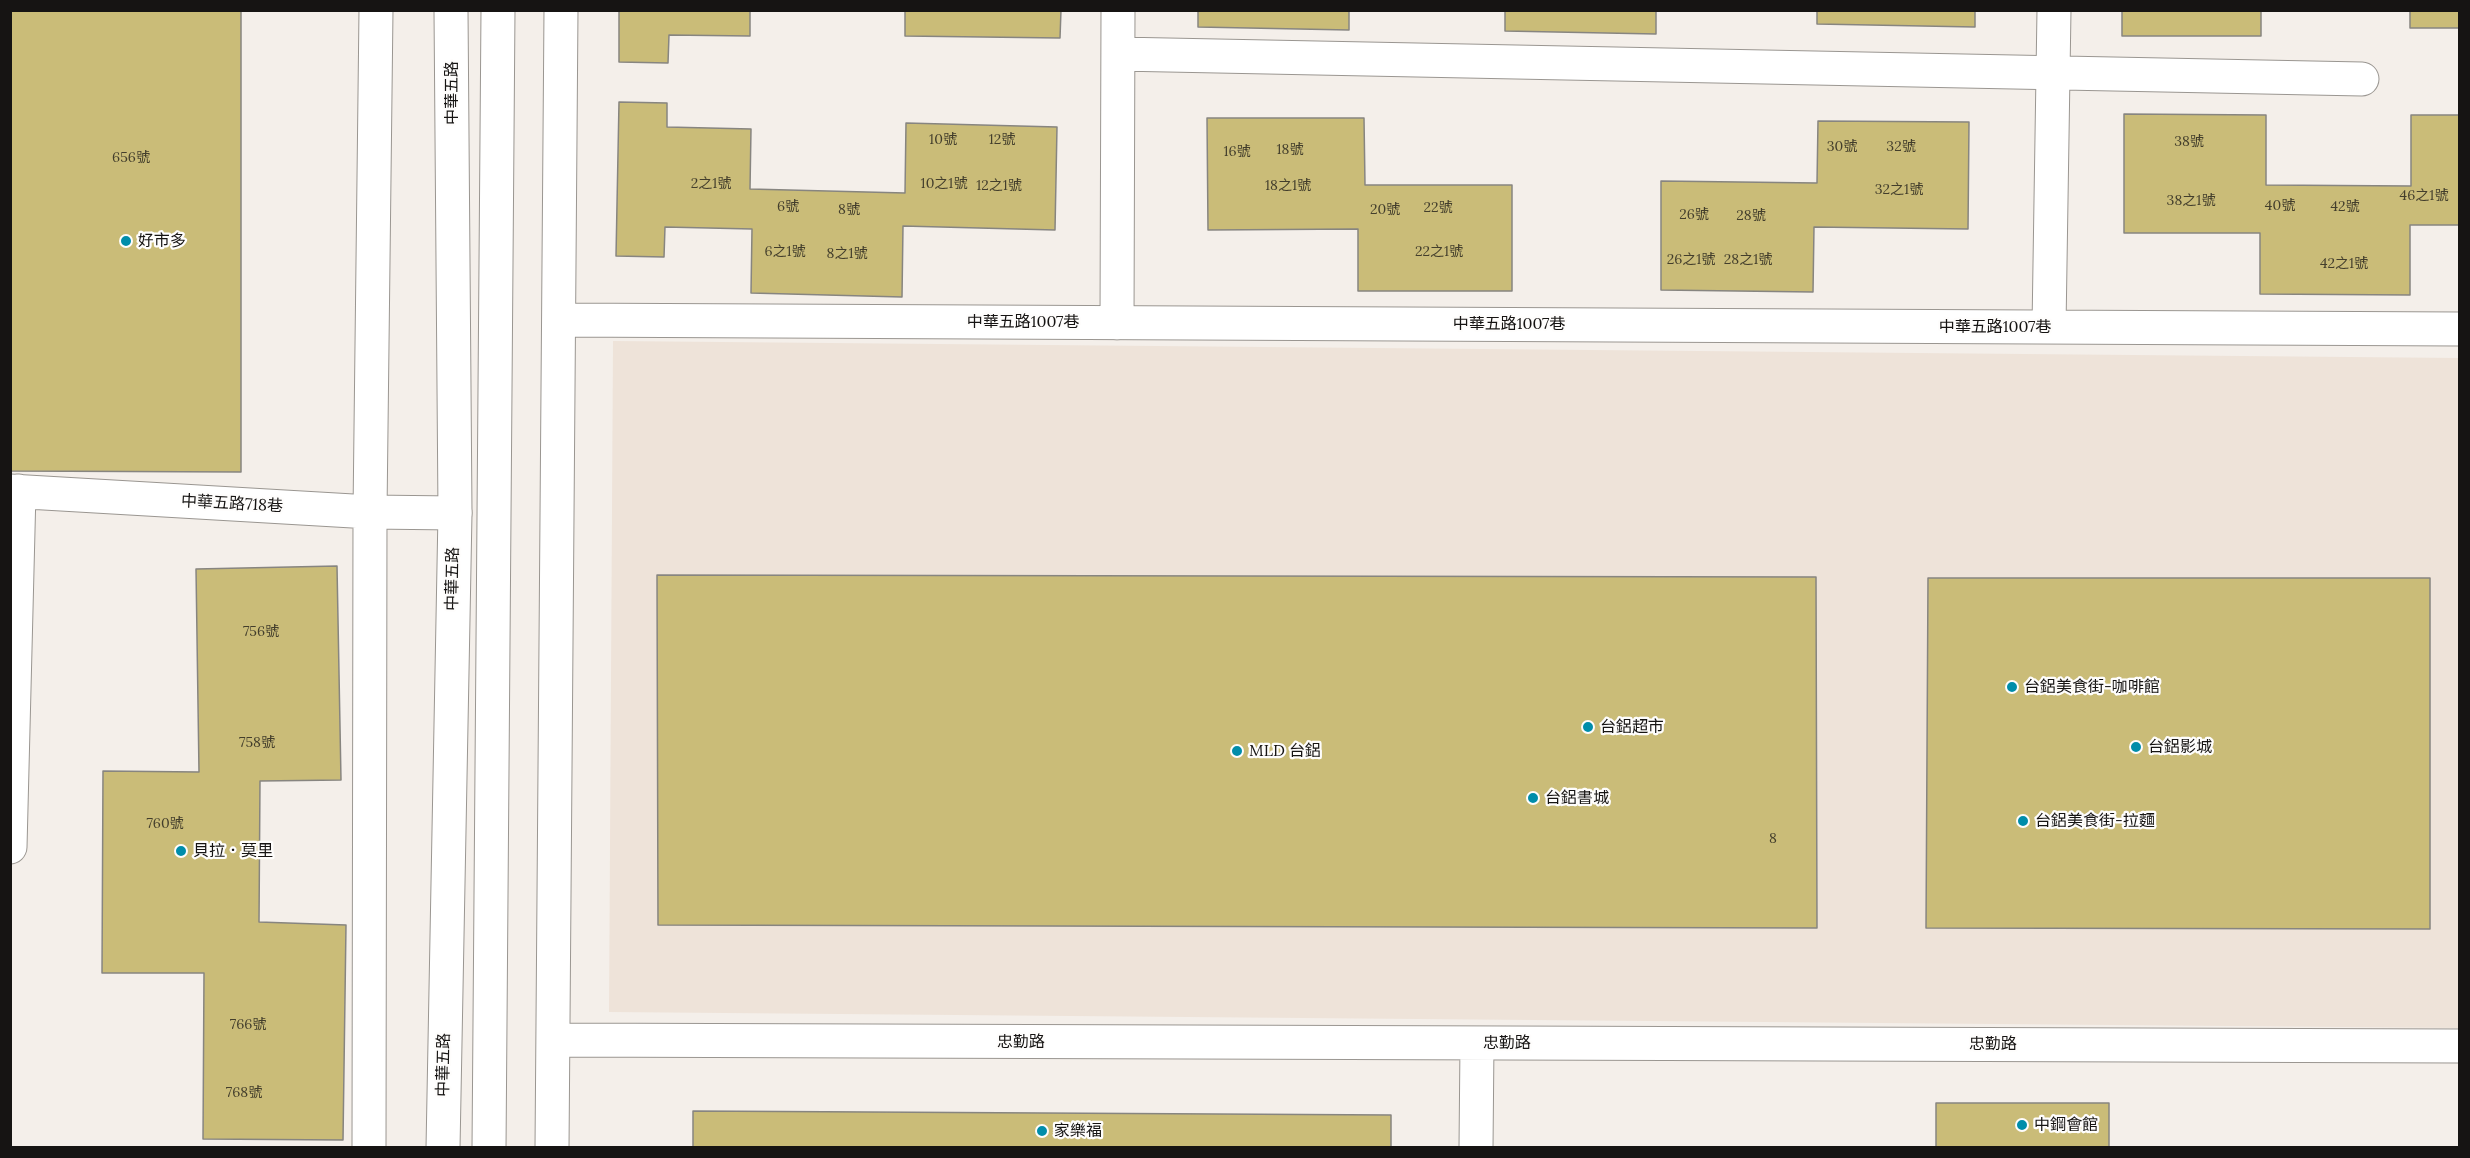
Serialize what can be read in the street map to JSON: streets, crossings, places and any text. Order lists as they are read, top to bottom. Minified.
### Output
{"streets":{"street":["中華五路","中華五路1007巷","中華五路718巷","忠勤路"]},"crossings":[["中華五路","中華五路718巷"]],"places":["好市多","台鋁美食街-咖啡館","台鋁超市","台鋁影城","MLD 台鋁","台鋁書城","台鋁美食街-拉麵","貝拉．莫里","中鋼會館","家樂福"],"house_numbers":["10號","12號","38號","30號","32號","18號","16號","656號","2之1號","10之1號","12之1號","18之1號","32之1號","46之1號","38之1號","40號","6號","42號","22號","8號","20號","26號","28號","6之1號","22之1號","8之1號","26之1號","28之1號","42之1號","756號","758號","760號","8","766號","768號"]}
